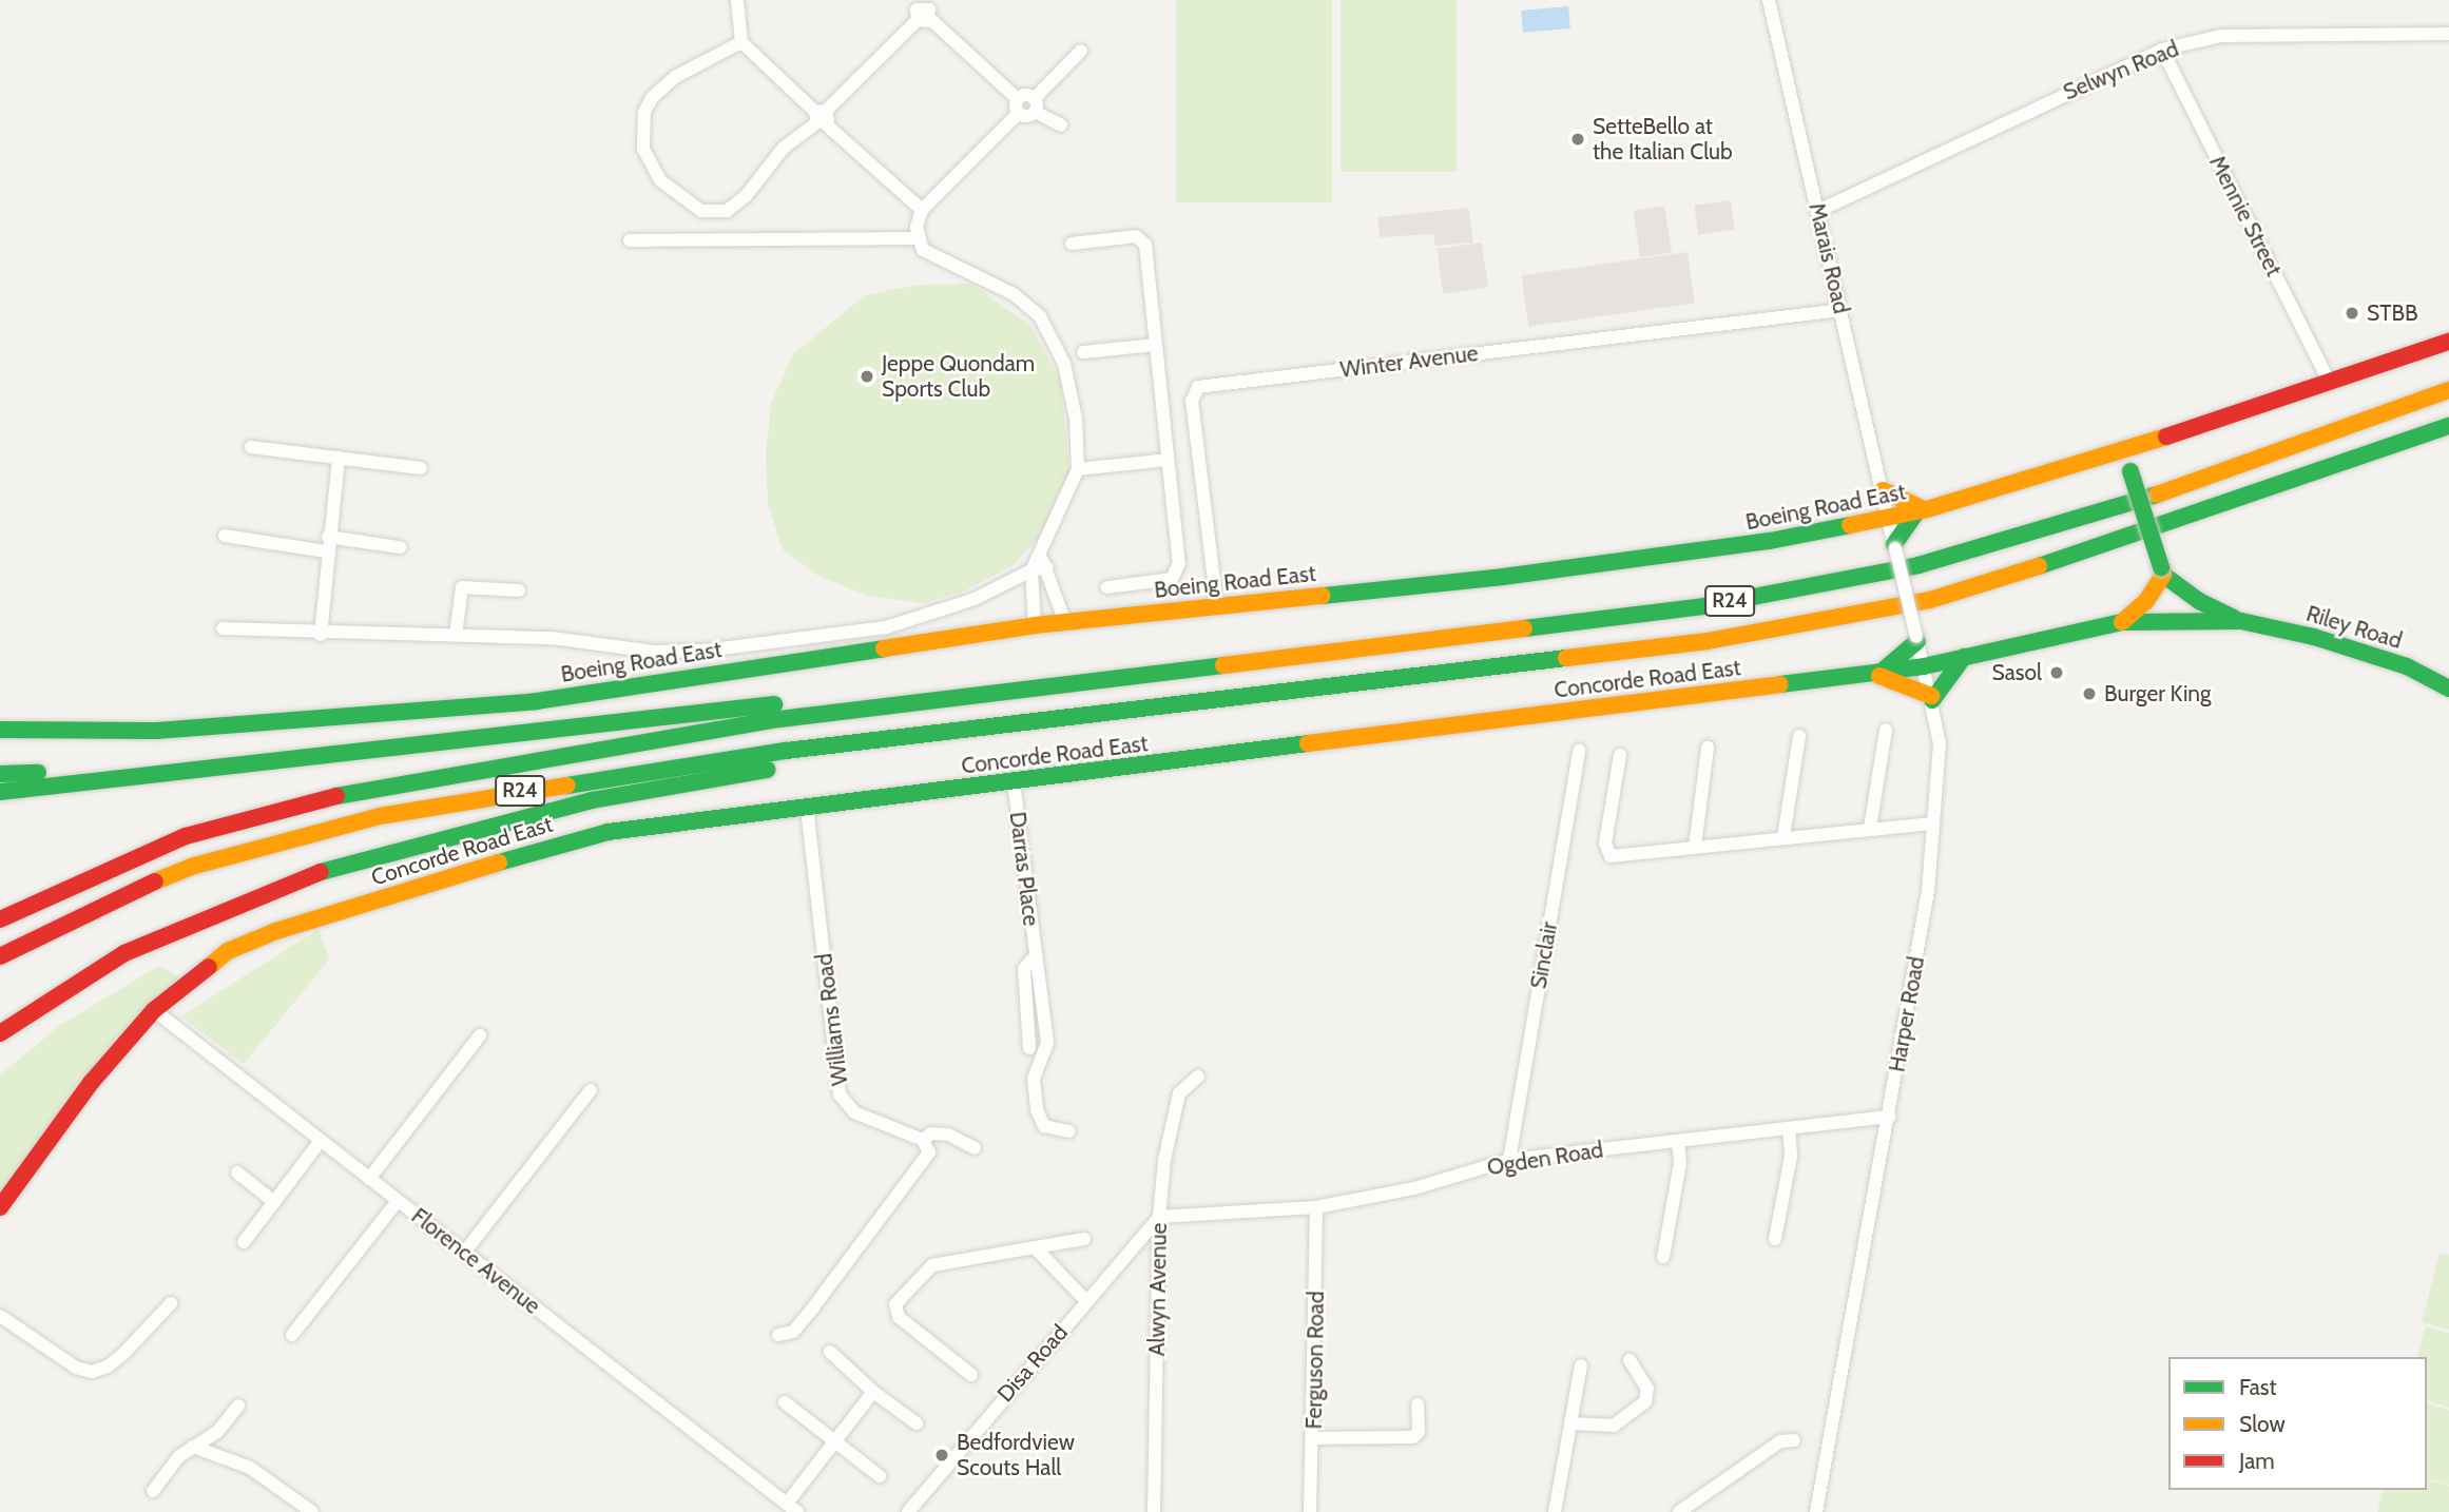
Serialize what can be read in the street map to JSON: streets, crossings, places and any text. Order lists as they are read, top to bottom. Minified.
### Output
{"streets":{"main road":["Boeing Road East","R24","Riley Road","Concorde Road East"],"street":["Selwyn Road","Mennie Street","Marais Road","Winter Avenue","Darras Place","Sinclair","Harper Road","Williams Road","Ogden Road","Florence Avenue","Alwyn Avenue","Ferguson Road","Disa Road"]},"crossings":[["Selwyn Road","Mennie Street"],["Selwyn Road","Marais Road"],["Mennie Street","Boeing Road East"],["Marais Road","Winter Avenue"],["Marais Road","Boeing Road East"],["Marais Road","Harper Road"],["Winter Avenue","Boeing Road East"],["Boeing Road East","Harper Road"],["Riley Road","Concorde Road East"],["Concorde Road East","Darras Place"],["Concorde Road East","Harper Road"],["Concorde Road East","Williams Road"],["Concorde Road East","Florence Avenue"],["Sinclair","Ogden Road"],["Harper Road","Ogden Road"],["Ogden Road","Alwyn Avenue"],["Ogden Road","Ferguson Road"],["Ogden Road","Disa Road"],["Alwyn Avenue","Disa Road"]],"places":["SetteBello at the Italian Club","STBB","Jeppe Quondam Sports Club","Sasol","Burger King","Bedfordview Scouts Hall"],"legend":["Fast","Slow","Jam"]}
